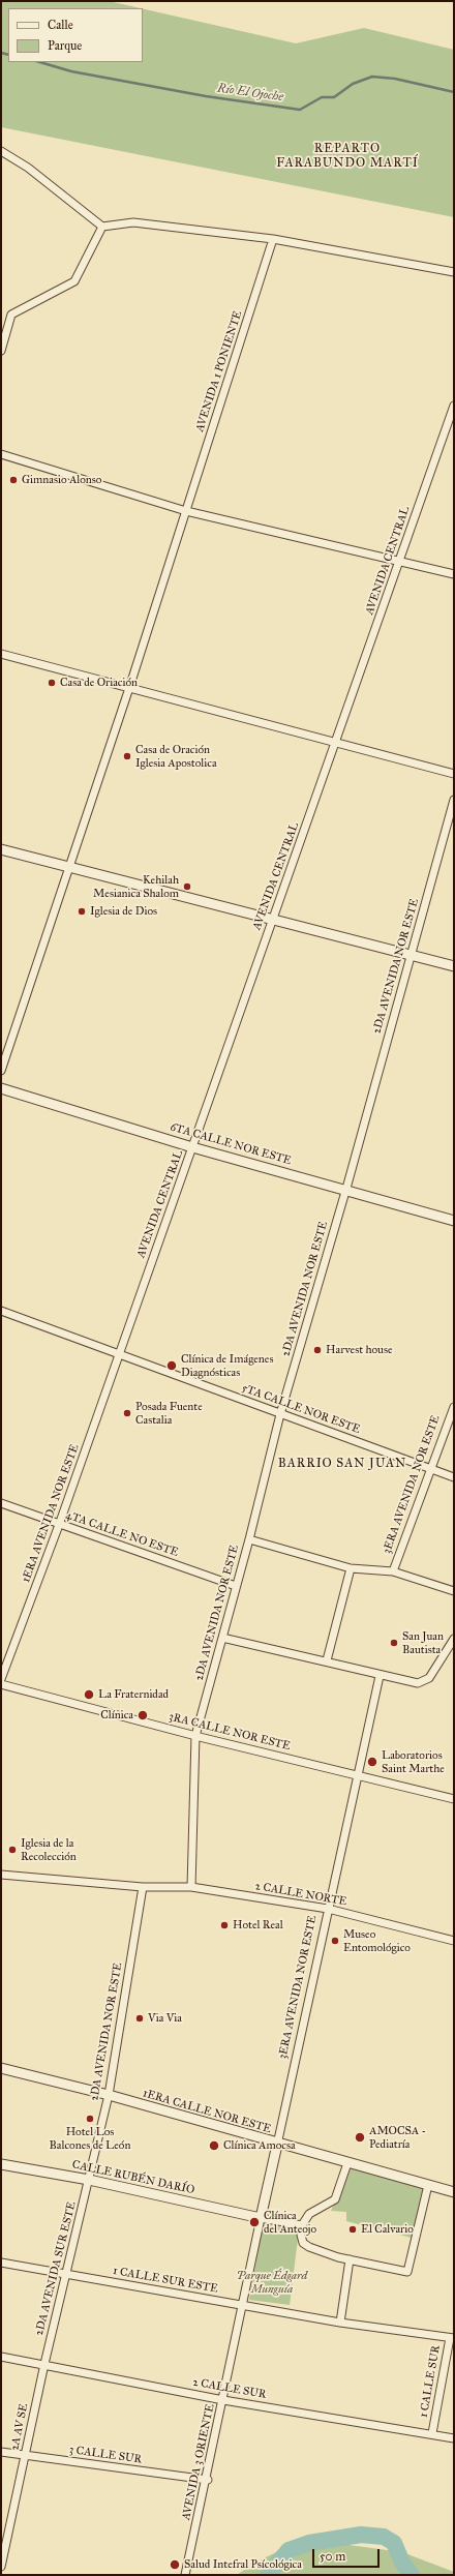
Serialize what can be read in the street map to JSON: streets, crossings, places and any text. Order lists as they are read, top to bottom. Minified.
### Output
{"streets":{"street":["AVENIDA 1 PONIENTE","AVENIDA CENTRAL","2DA AVENIDA NOR ESTE","6TA CALLE NOR ESTE","5TA CALLE NOR ESTE","3ERA AVENIDA NOR ESTE","1ERA AVENIDA NOR ESTE","4TA CALLE NO ESTE","3RA CALLE NOR ESTE","2 CALLE NORTE","1ERA CALLE NOR ESTE","CALLE RUBÉN DARÍO","2DA AVENIDA SUR ESTE","1 CALLE SUR ESTE","1 CALLE SUR","2 CALLE SUR","2A AV SE","3 CALLE SUR","AVENIDA 3 ORIENTE"]},"crossings":[["AVENIDA CENTRAL","6TA CALLE NOR ESTE"],["AVENIDA CENTRAL","5TA CALLE NOR ESTE"],["AVENIDA CENTRAL","1ERA AVENIDA NOR ESTE"],["2DA AVENIDA NOR ESTE","6TA CALLE NOR ESTE"],["2DA AVENIDA NOR ESTE","5TA CALLE NOR ESTE"],["2DA AVENIDA NOR ESTE","4TA CALLE NO ESTE"],["2DA AVENIDA NOR ESTE","3RA CALLE NOR ESTE"],["2DA AVENIDA NOR ESTE","2 CALLE NORTE"],["2DA AVENIDA NOR ESTE","1ERA CALLE NOR ESTE"],["2DA AVENIDA NOR ESTE","CALLE RUBÉN DARÍO"],["2DA AVENIDA NOR ESTE","2DA AVENIDA SUR ESTE"],["5TA CALLE NOR ESTE","3ERA AVENIDA NOR ESTE"],["5TA CALLE NOR ESTE","1ERA AVENIDA NOR ESTE"],["3ERA AVENIDA NOR ESTE","3RA CALLE NOR ESTE"],["3ERA AVENIDA NOR ESTE","2 CALLE NORTE"],["3ERA AVENIDA NOR ESTE","1ERA CALLE NOR ESTE"],["3ERA AVENIDA NOR ESTE","CALLE RUBÉN DARÍO"],["3ERA AVENIDA NOR ESTE","1 CALLE SUR ESTE"],["3ERA AVENIDA NOR ESTE","AVENIDA 3 ORIENTE"],["1ERA AVENIDA NOR ESTE","4TA CALLE NO ESTE"],["CALLE RUBÉN DARÍO","2DA AVENIDA SUR ESTE"],["2DA AVENIDA SUR ESTE","1 CALLE SUR ESTE"],["2DA AVENIDA SUR ESTE","2 CALLE SUR"],["2DA AVENIDA SUR ESTE","2A AV SE"],["1 CALLE SUR ESTE","1 CALLE SUR"],["1 CALLE SUR ESTE","AVENIDA 3 ORIENTE"],["1 CALLE SUR","2 CALLE SUR"],["2 CALLE SUR","2A AV SE"],["2 CALLE SUR","AVENIDA 3 ORIENTE"],["2A AV SE","3 CALLE SUR"],["3 CALLE SUR","AVENIDA 3 ORIENTE"]],"districts":["REPARTO FARABUNDO MARTÍ","BARRIO SAN JUAN"],"water":["Río El Ojoche"],"parks":["Parque Édgard Munguía"],"places":["Gimnasio Alonso","Casa de Oriación","Casa de Oración Iglesia Apostolica","Kehilah Mesianica Shalom","Iglesia de Dios","Harvest house","Clínica de Imágenes Diagnósticas","Posada Fuente Castalia","San Juan Bautista","La Fraternidad","Clínica","Laboratorios Saint Marthe","Iglesia de la Recolección","Hotel Real","Museo Entomológico","Via Via","Hotel Los Balcones de León","AMOCSA - Pediatría","Clínica Amocsa","Clínica del Anteojo","El Calvario","Salud Intefral Psícológica"],"legend":["Calle","Parque"],"scale_bar":"50 m"}
